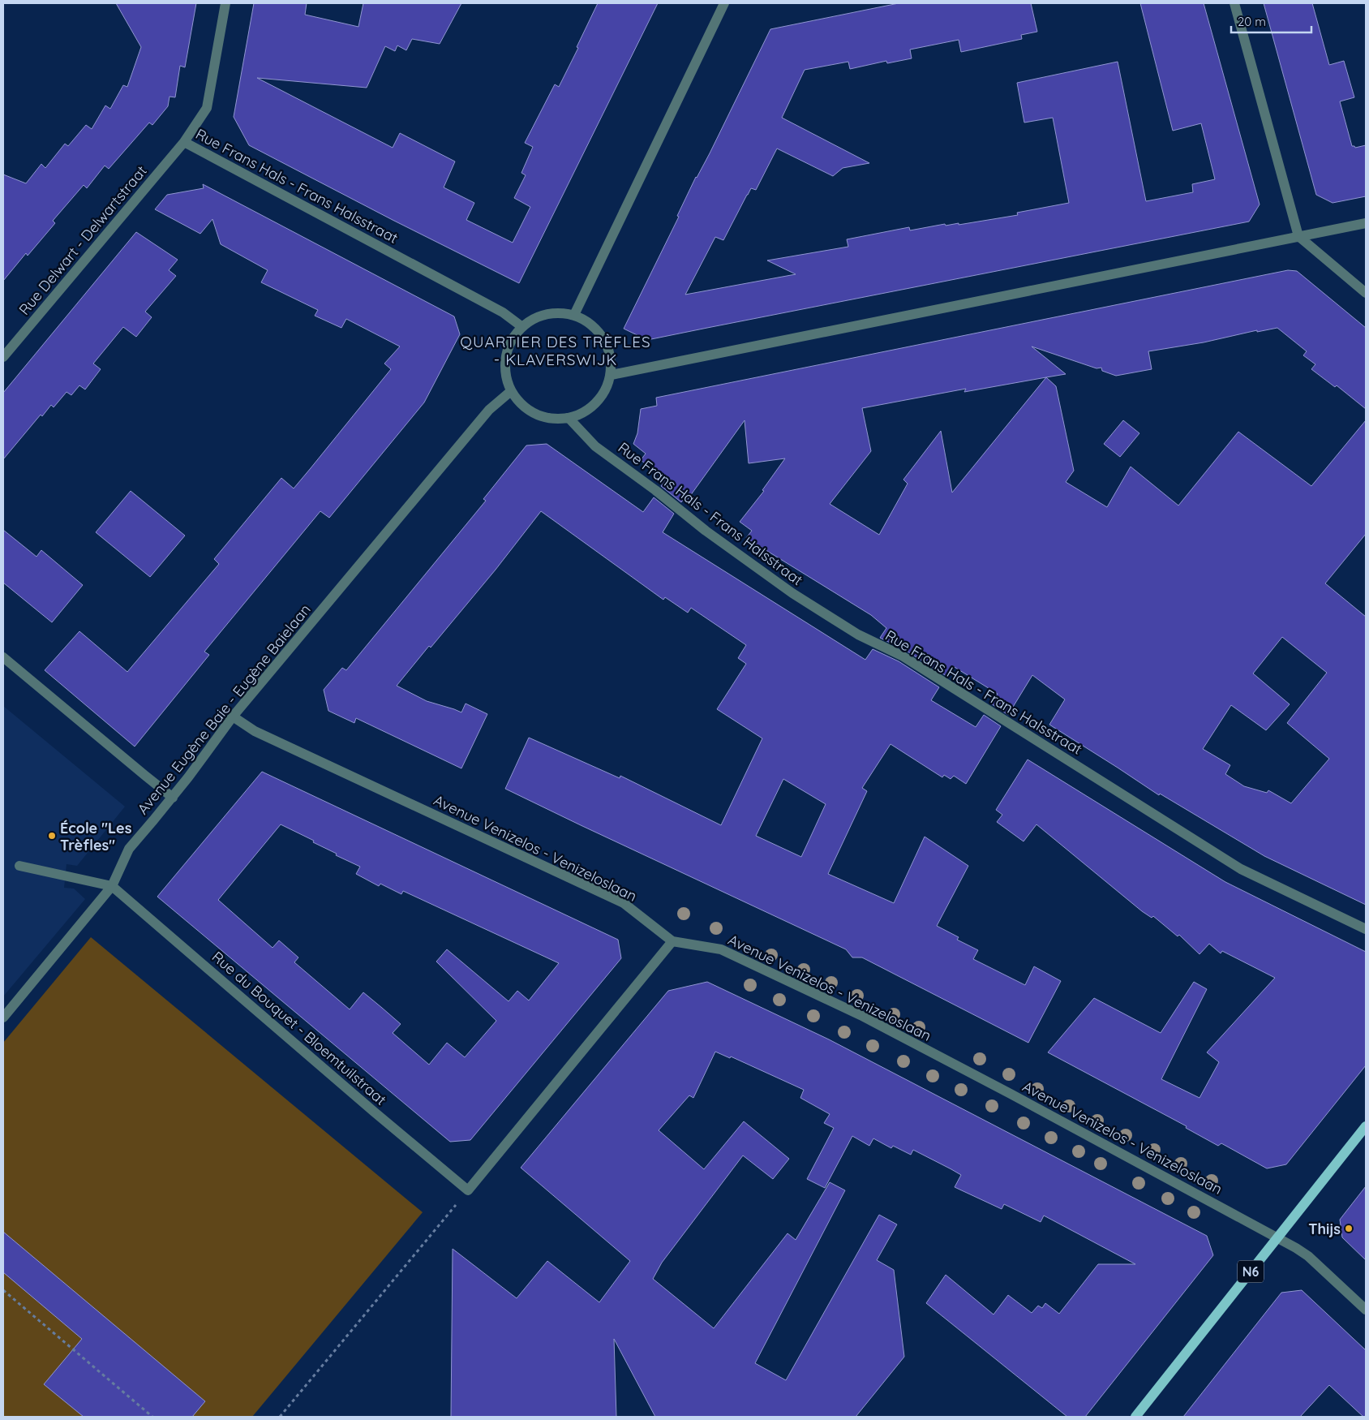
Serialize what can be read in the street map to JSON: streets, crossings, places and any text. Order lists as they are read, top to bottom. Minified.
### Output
{"streets":{"main road":["N6"],"street":["Rue Frans Hals - Frans Halsstraat","Rue Delwart - Delwartstraat","Avenue Eugène Baie - Eugène Baielaan","Avenue Venizelos - Venizeloslaan","Rue du Bouquet - Bloemtuilstraat"]},"crossings":[["Rue Frans Hals - Frans Halsstraat","Rue Delwart - Delwartstraat"],["Rue Frans Hals - Frans Halsstraat","Avenue Eugène Baie - Eugène Baielaan"],["Avenue Eugène Baie - Eugène Baielaan","Avenue Venizelos - Venizeloslaan"],["Avenue Eugène Baie - Eugène Baielaan","Rue du Bouquet - Bloemtuilstraat"],["Avenue Venizelos - Venizeloslaan","N6"]],"districts":["QUARTIER DES TRÈFLES - KLAVERSWIJK"],"places":["École \"Les Trèfles\"","Thijs"],"scale_bar":"20 m"}
